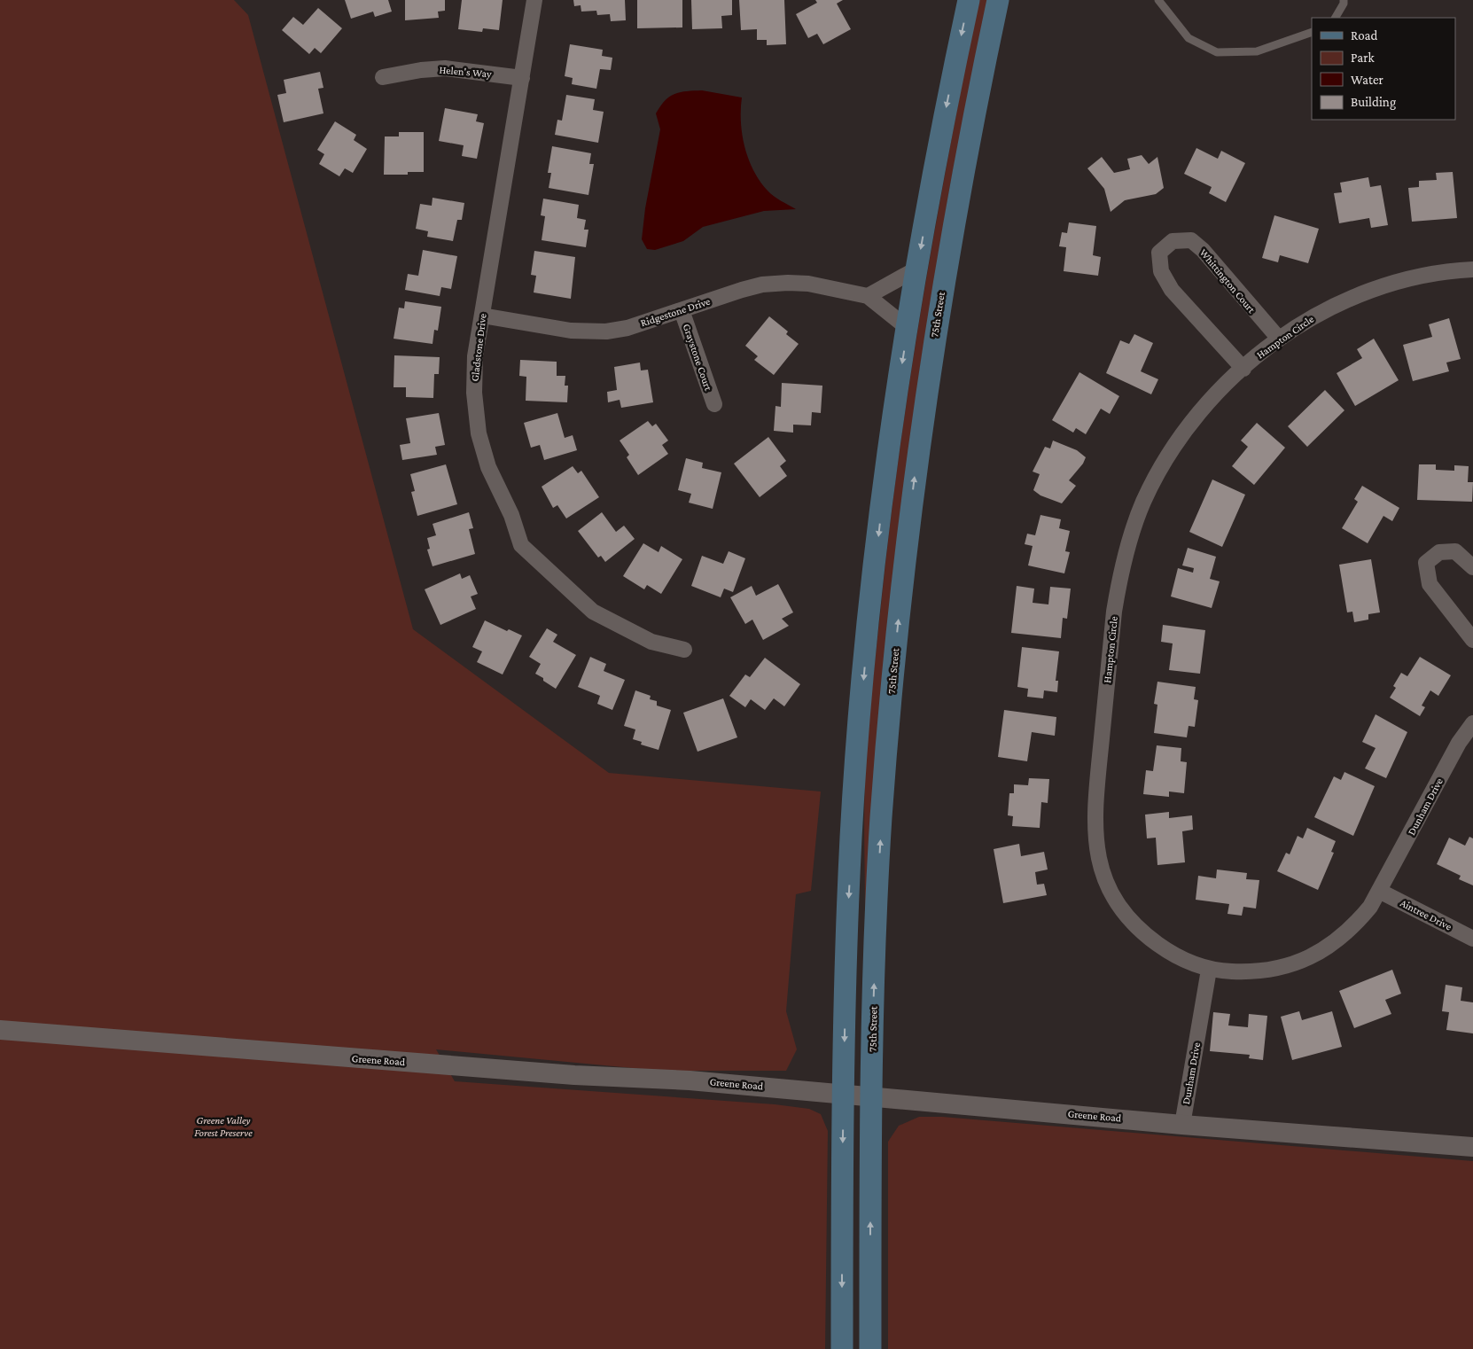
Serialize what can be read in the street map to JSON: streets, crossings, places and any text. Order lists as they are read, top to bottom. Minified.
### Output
{"streets":{"main road":["75th Street"],"street":["Helen's Way","Whittington Court","Ridgestone Drive","Hampton Circle","Gladstone Drive","Graystone Court","Dunham Drive","Aintree Drive","Greene Road"]},"crossings":[["Helen's Way","Gladstone Drive"],["Whittington Court","Hampton Circle"],["Ridgestone Drive","Gladstone Drive"],["Ridgestone Drive","Graystone Court"],["75th Street","Greene Road"],["Hampton Circle","Dunham Drive"],["Hampton Circle","Aintree Drive"],["Dunham Drive","Aintree Drive"],["Dunham Drive","Greene Road"]],"parks":["Greene Valley Forest Preserve"],"legend":["Road","Park","Water","Building"]}
